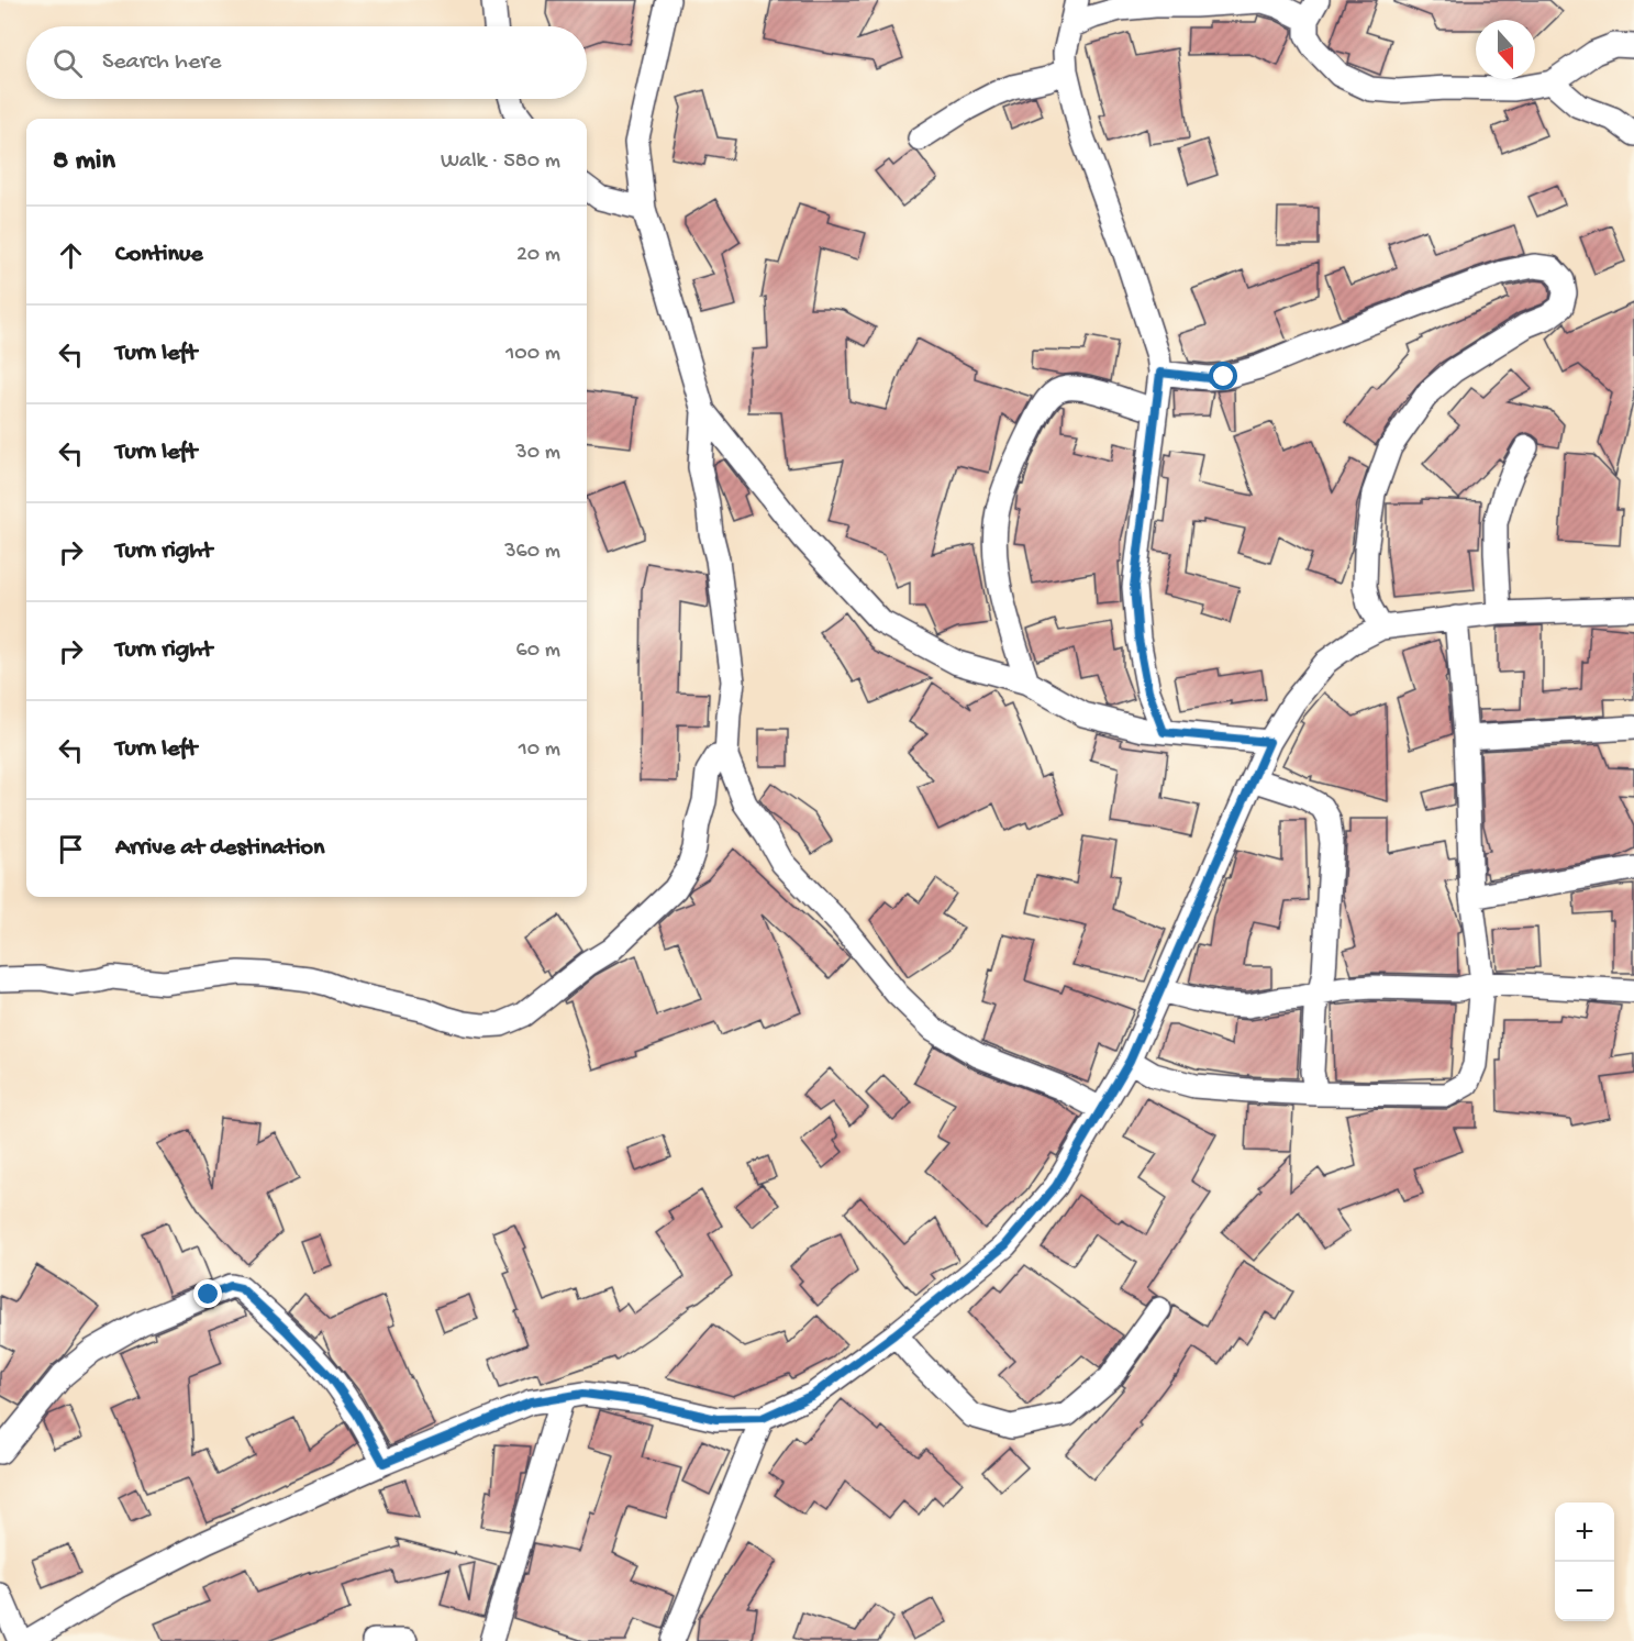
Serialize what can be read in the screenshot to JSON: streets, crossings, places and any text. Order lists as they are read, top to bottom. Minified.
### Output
{"north":"bottom","page":{"search":"Search here","heading":["8 min","Walk · 580 m"],"list":[["Continue","20 m"],["Turn left","100 m"],["Turn left","30 m"],["Turn right","360 m"],["Turn right","60 m"],["Turn left","10 m"],"Arrive at destination"],"map_buttons":["+","−"]}}
